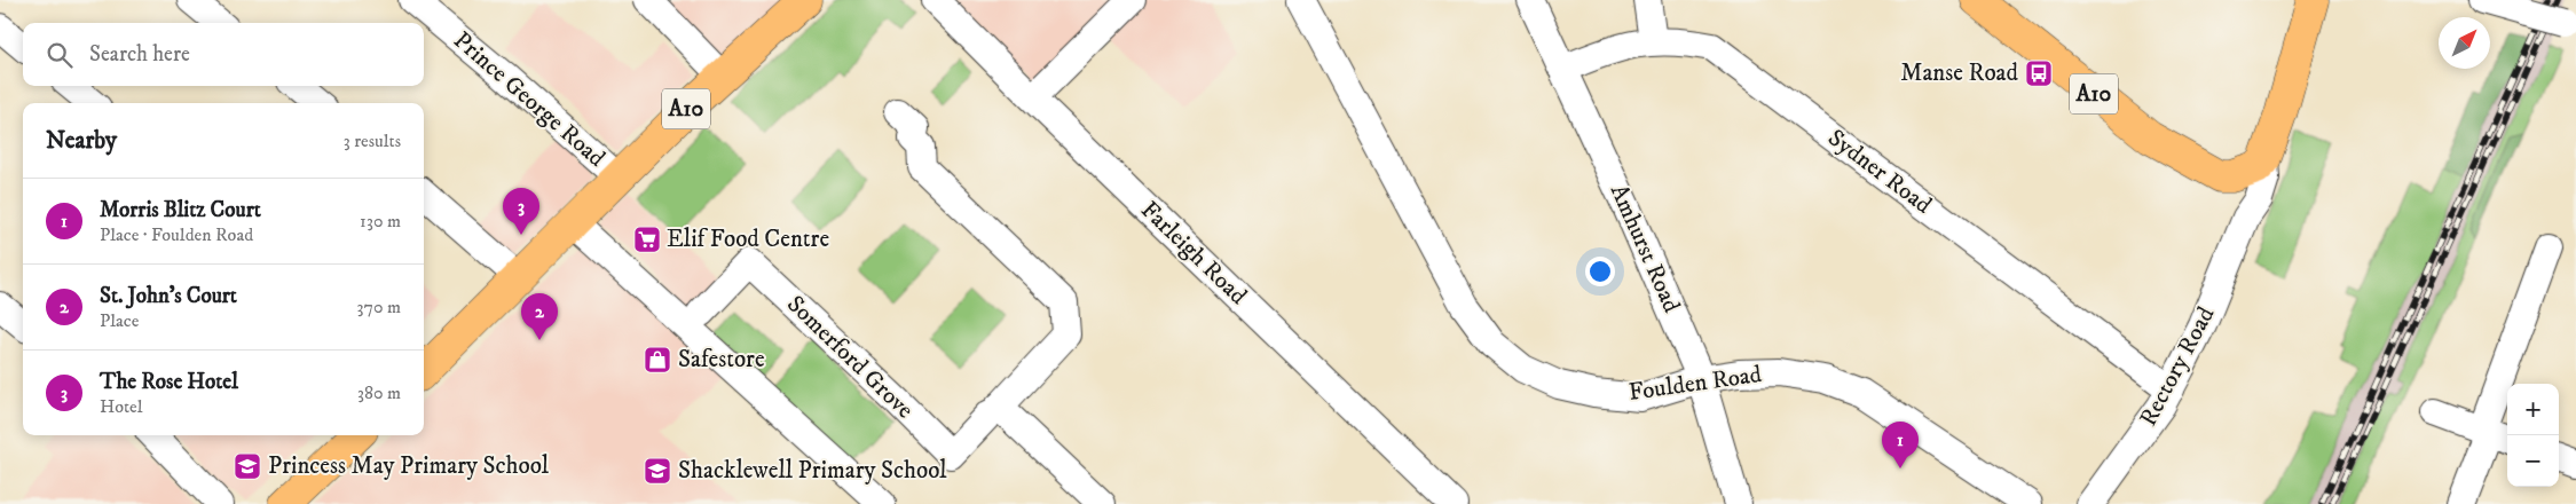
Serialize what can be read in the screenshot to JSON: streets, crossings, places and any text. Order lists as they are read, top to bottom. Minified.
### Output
{"streets":{"highway":["A10","Rectory Road"],"street":["Prince George Road","Sydner Road","Amhurst Road","Farleigh Road","Somerford Grove","Foulden Road"]},"crossings":[["A10","Prince George Road"],["Sydner Road","Amhurst Road"],["Sydner Road","Rectory Road"],["Amhurst Road","Foulden Road"]],"places":{"bus stop":["Manse Road"],"supermarket":["Elif Food Centre"],"shop":["Safestore"],"school or university":["Princess May Primary School","Shacklewell Primary School"]},"north":"top right","page":{"search":"Search here","heading":["Nearby","3 results"],"list":[{"mark":"1","name":"Morris Blitz Court","note":"Place · Foulden Road","value":"130 m"},{"mark":"2","name":"St. John's Court","note":"Place","value":"370 m"},{"mark":"3","name":"The Rose Hotel","note":"Hotel","value":"380 m"}],"pins":["3","2","1"],"map_buttons":["+","−"]}}
